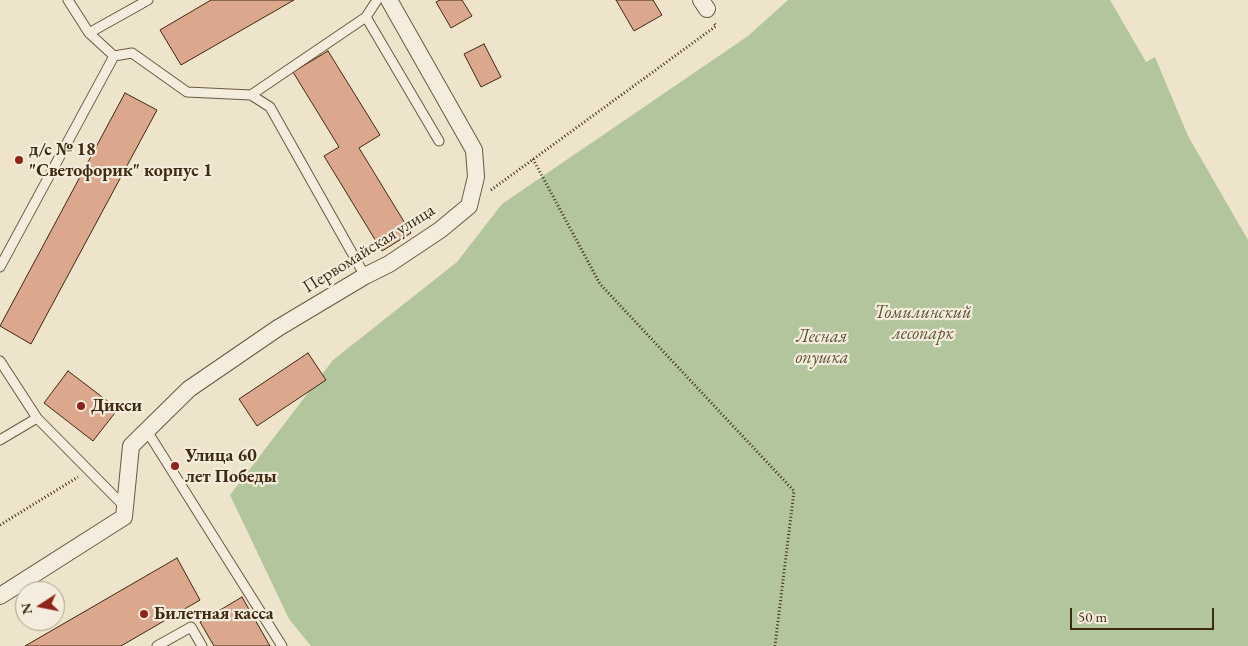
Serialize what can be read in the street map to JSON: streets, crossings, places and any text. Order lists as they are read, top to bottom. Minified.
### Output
{"streets":{"street":["Первомайская улица"]},"parks":["Томилинский лесопарк","Лесная опушка"],"places":["д/с № 18 \"Светофорик\" корпус 1","Дикси","Улица 60 лет Победы","Билетная касса"],"scale_bar":"50 m","north":"left"}
